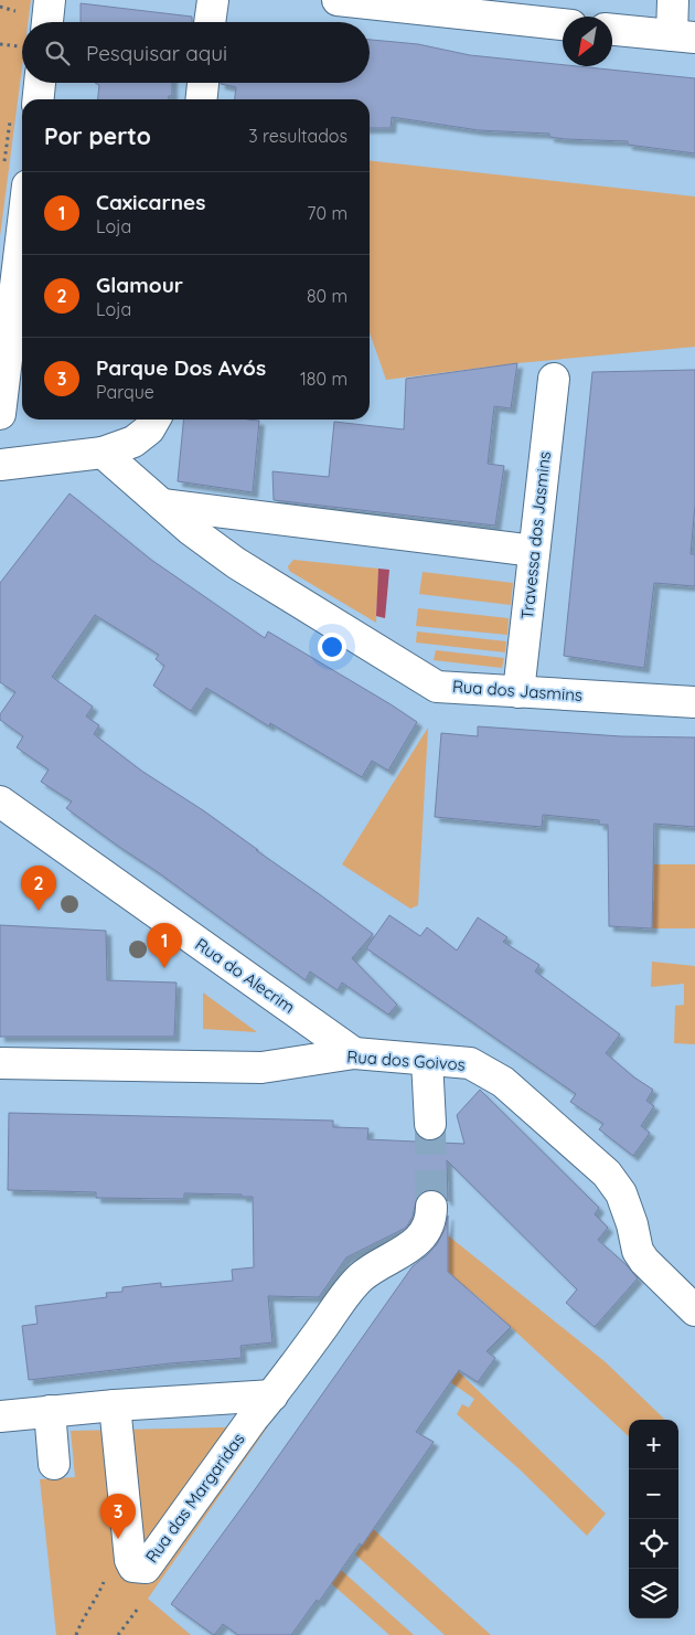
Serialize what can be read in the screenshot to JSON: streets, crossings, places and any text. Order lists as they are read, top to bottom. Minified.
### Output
{"streets":{"street":["Travessa dos Jasmins","Rua dos Jasmins","Rua do Alecrim","Rua dos Goivos","Rua das Margaridas"]},"crossings":[["Travessa dos Jasmins","Rua dos Jasmins"],["Rua do Alecrim","Rua dos Goivos"]],"north":"bottom left","page":{"search":"Pesquisar aqui","heading":["Por perto","3 resultados"],"list":[{"mark":"1","name":"Caxicarnes","note":"Loja","value":"70 m"},{"mark":"2","name":"Glamour","note":"Loja","value":"80 m"},{"mark":"3","name":"Parque Dos Avós","note":"Parque","value":"180 m"}],"pins":["2","1","3"],"map_buttons":["+","−"]}}
